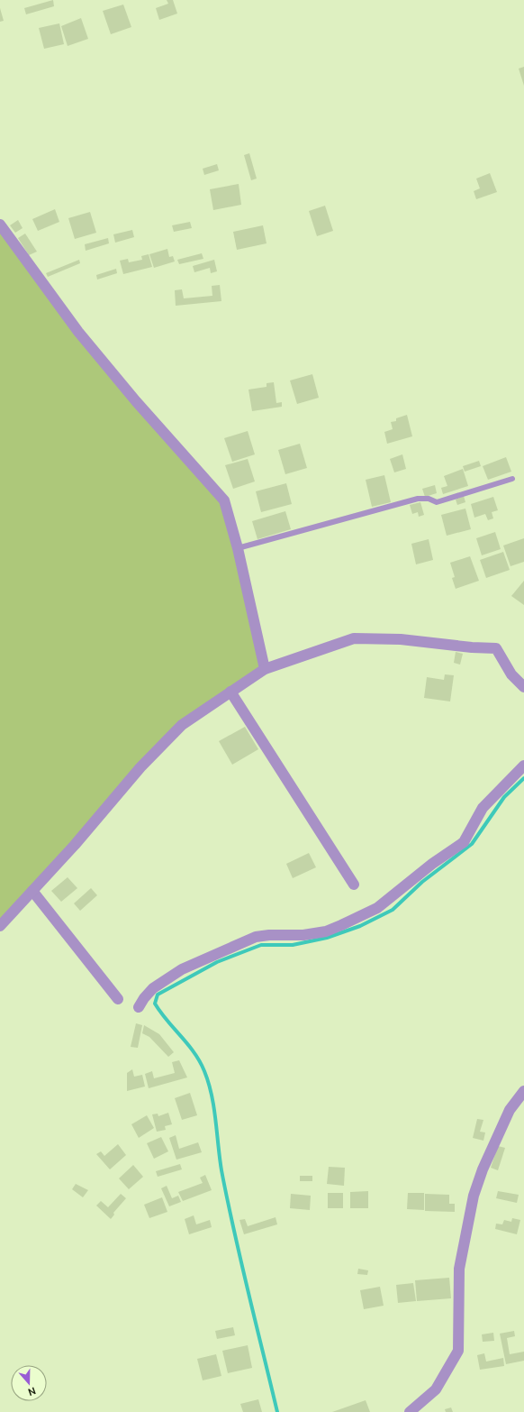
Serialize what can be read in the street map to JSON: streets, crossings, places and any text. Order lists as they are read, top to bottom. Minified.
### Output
{"north":"bottom"}
